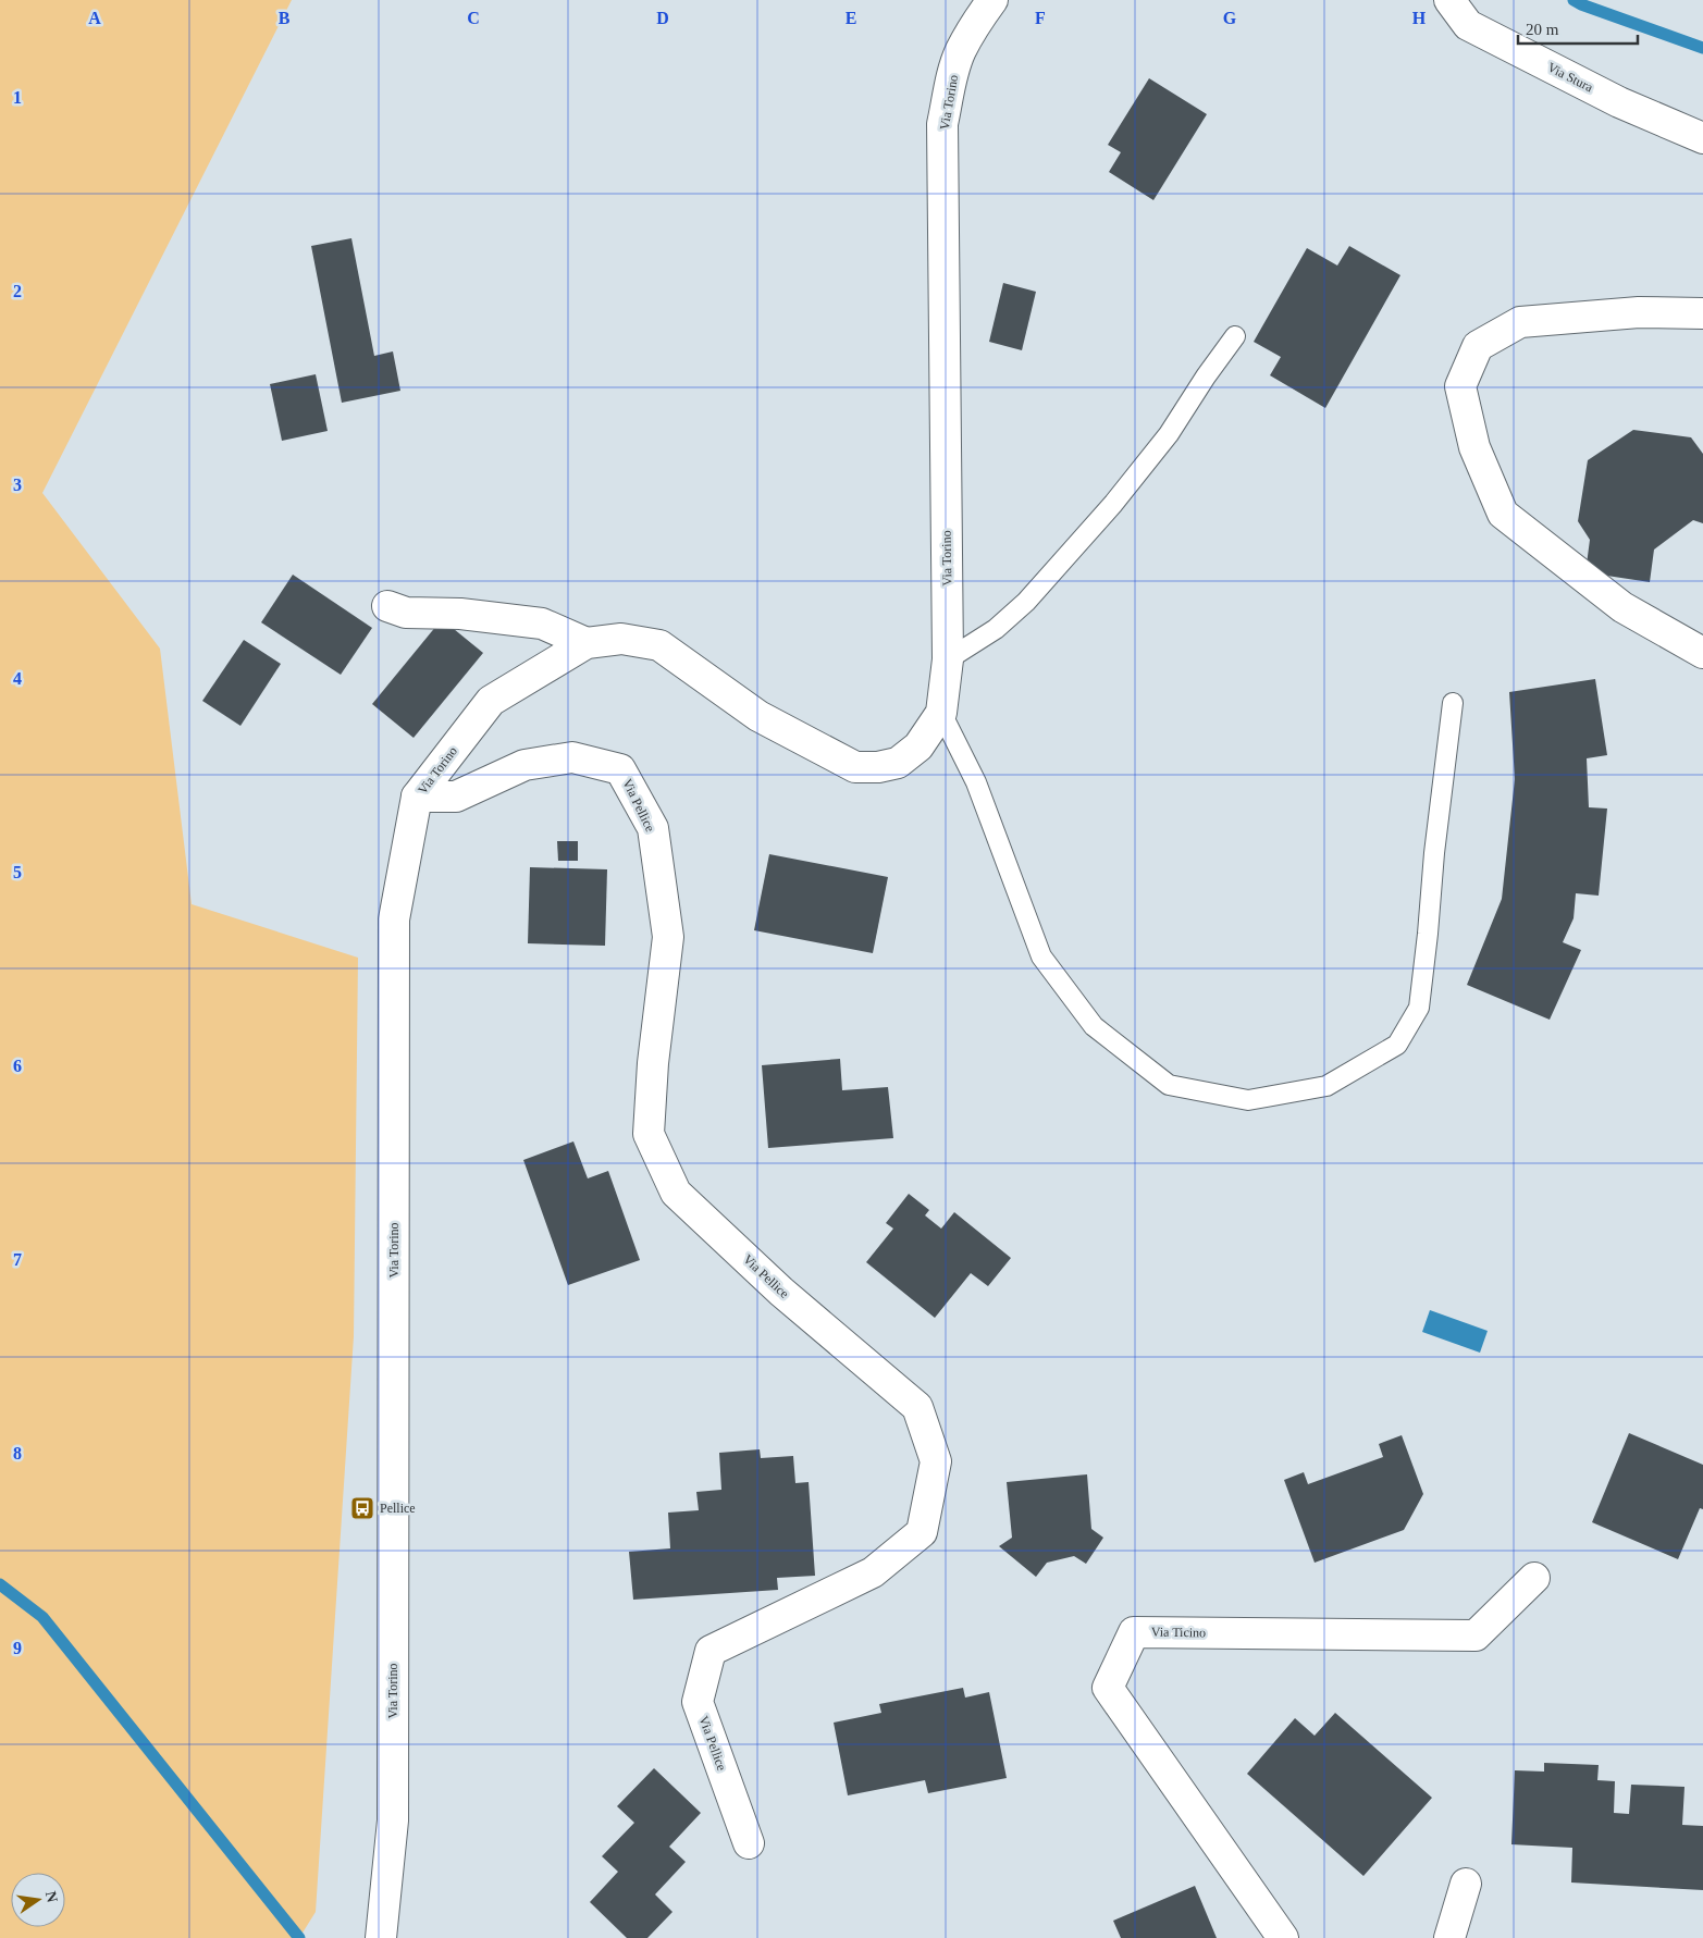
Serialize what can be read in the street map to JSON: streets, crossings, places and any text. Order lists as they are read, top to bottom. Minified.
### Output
{"streets":{"street":["Via Stura","Via Torino","Via Pellice","Via Ticino"]},"crossings":[["Via Torino","Via Pellice"]],"places":{"bus stop":["Pellice"]},"scale_bar":"20 m","north":"right","grid":{"columns":["A","B","C","D","E","F","G","H"],"rows":["1","2","3","4","5","6","7","8","9"]}}
